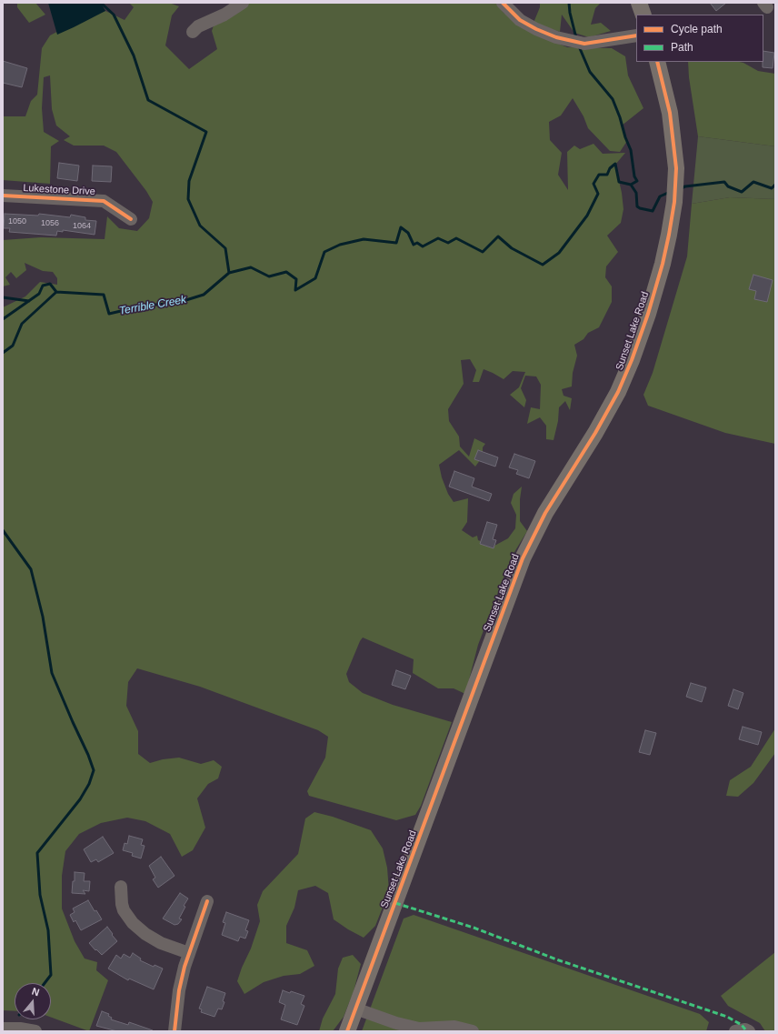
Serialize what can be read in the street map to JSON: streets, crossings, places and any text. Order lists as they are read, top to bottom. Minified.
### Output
{"streets":{"main road":["Sunset Lake Road"],"street":["Lukestone Drive"]},"water":["Terrible Creek"],"house_numbers":["1050","1056","1064"],"legend":["Cycle path","Path"],"north":"top"}
